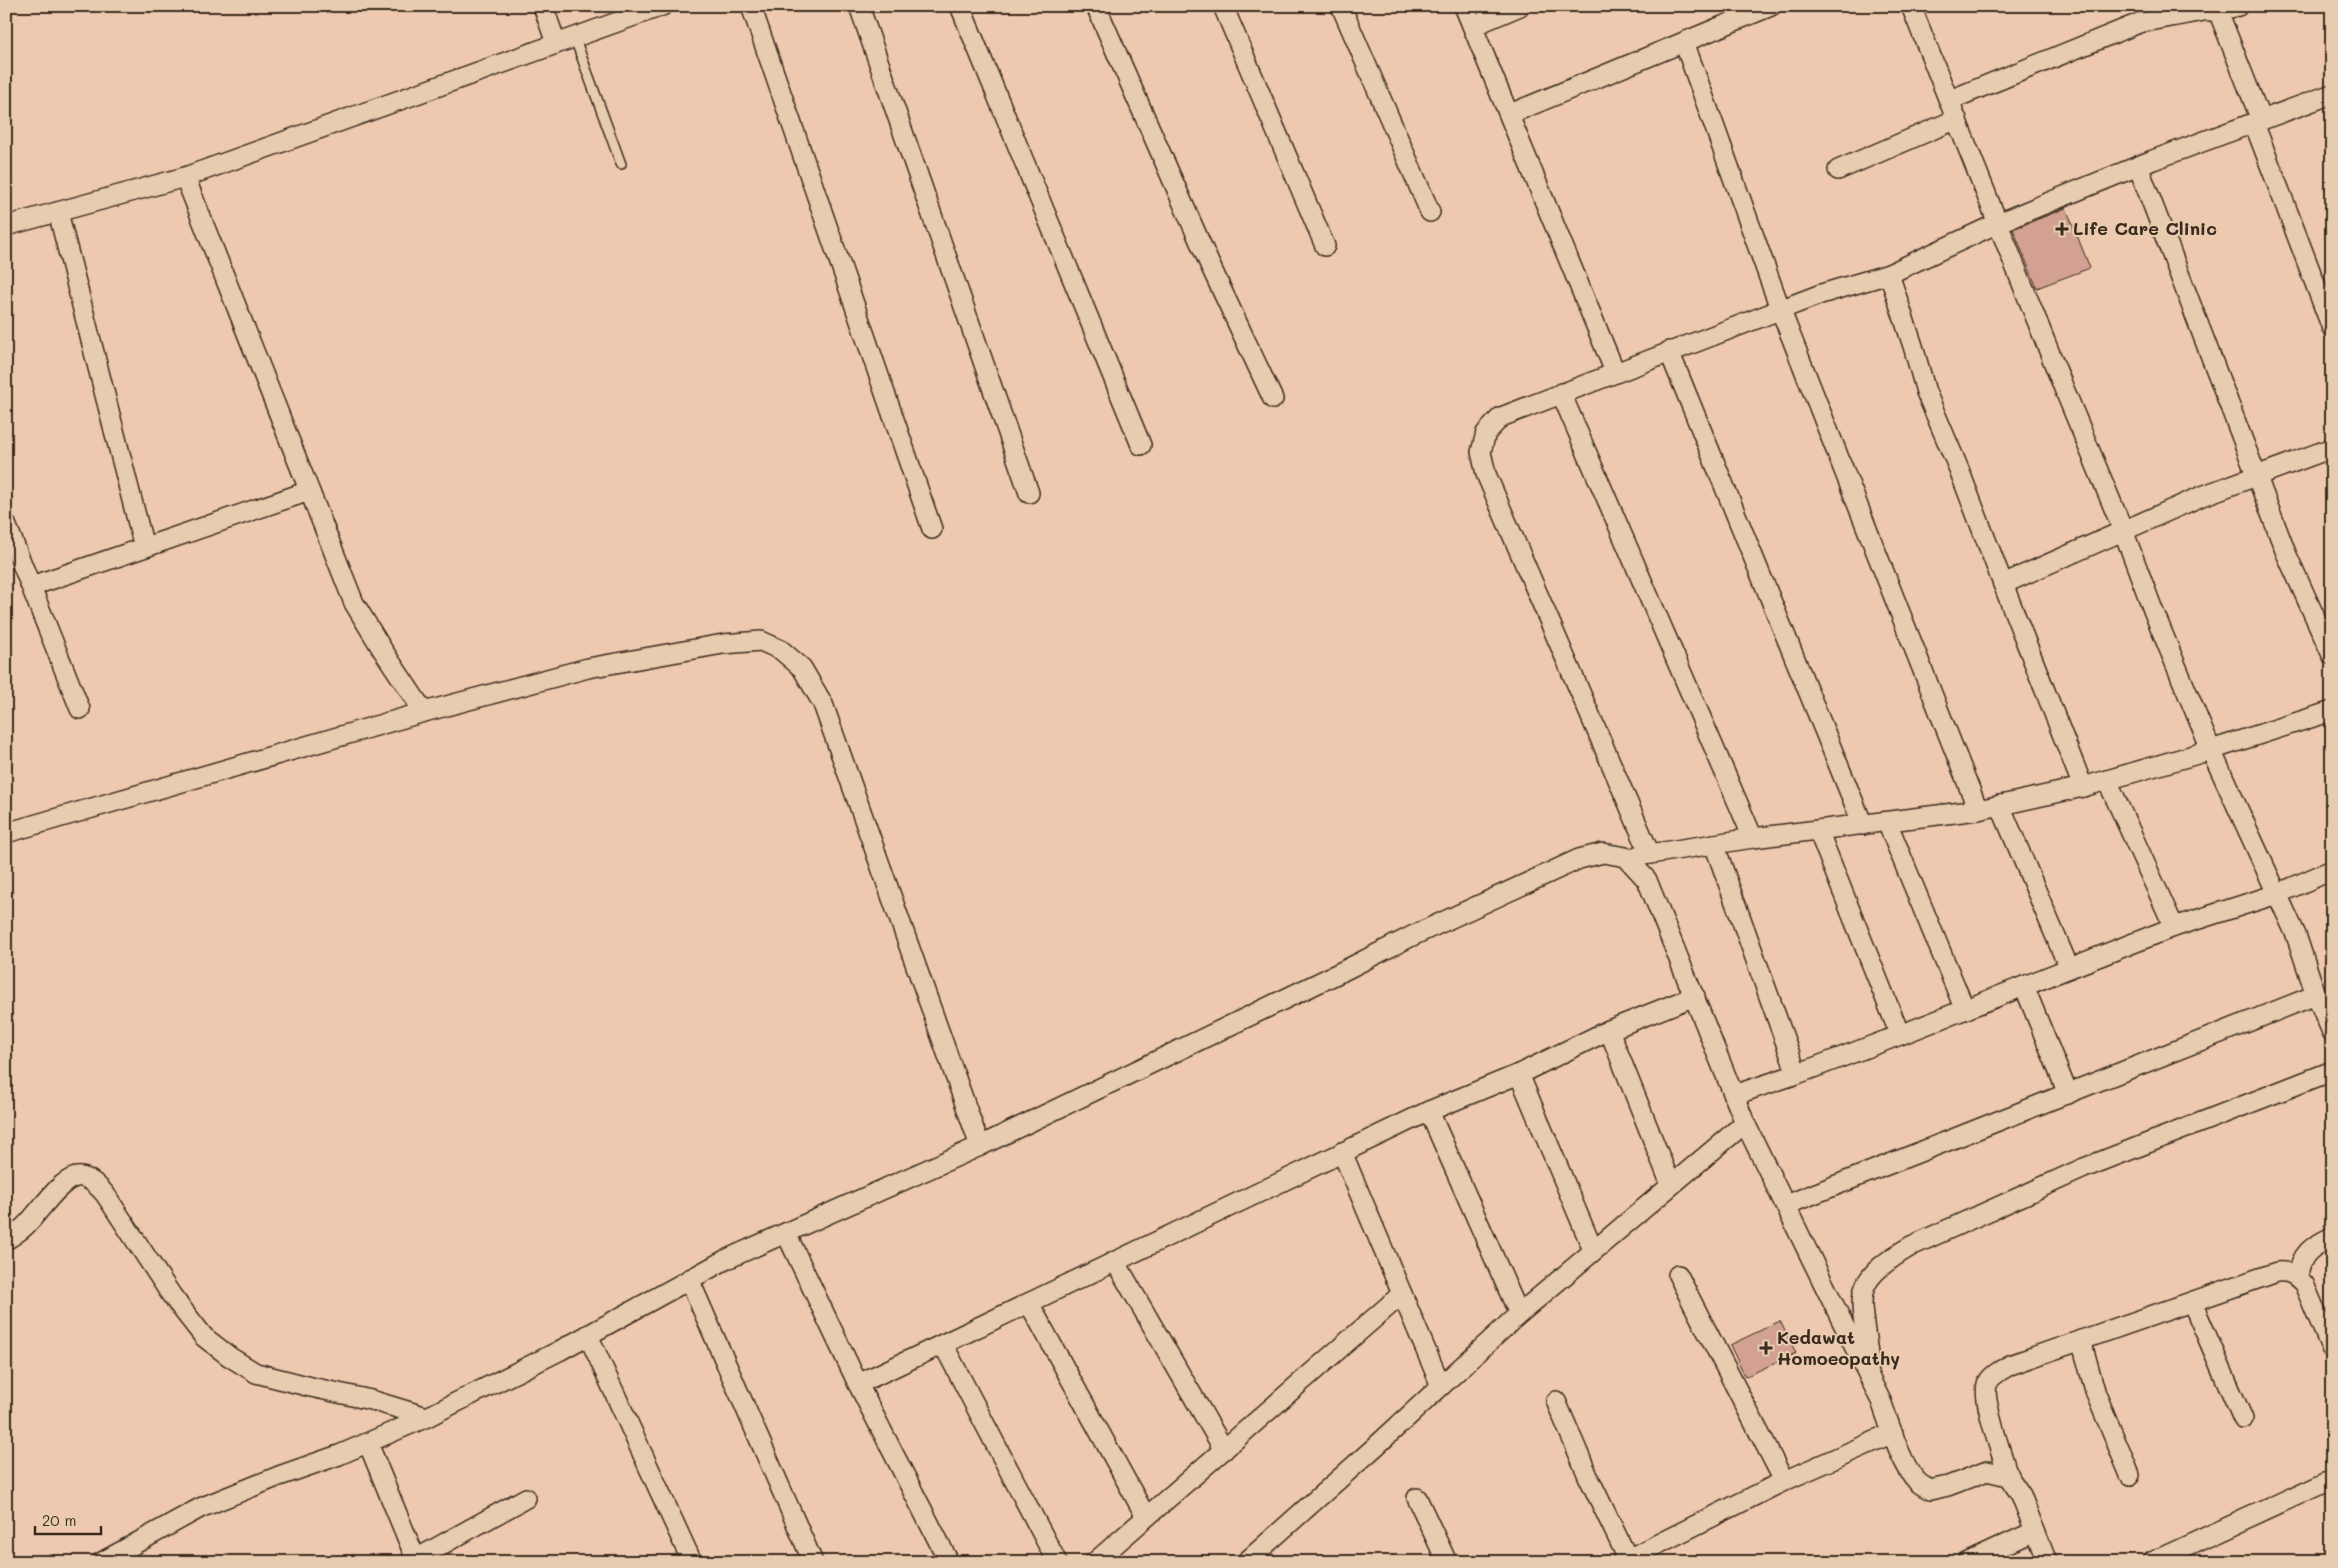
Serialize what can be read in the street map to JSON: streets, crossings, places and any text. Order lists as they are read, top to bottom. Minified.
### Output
{"places":{"health":["Life Care Clinic","Kedawat Homoeopathy"]},"scale_bar":"20 m"}
